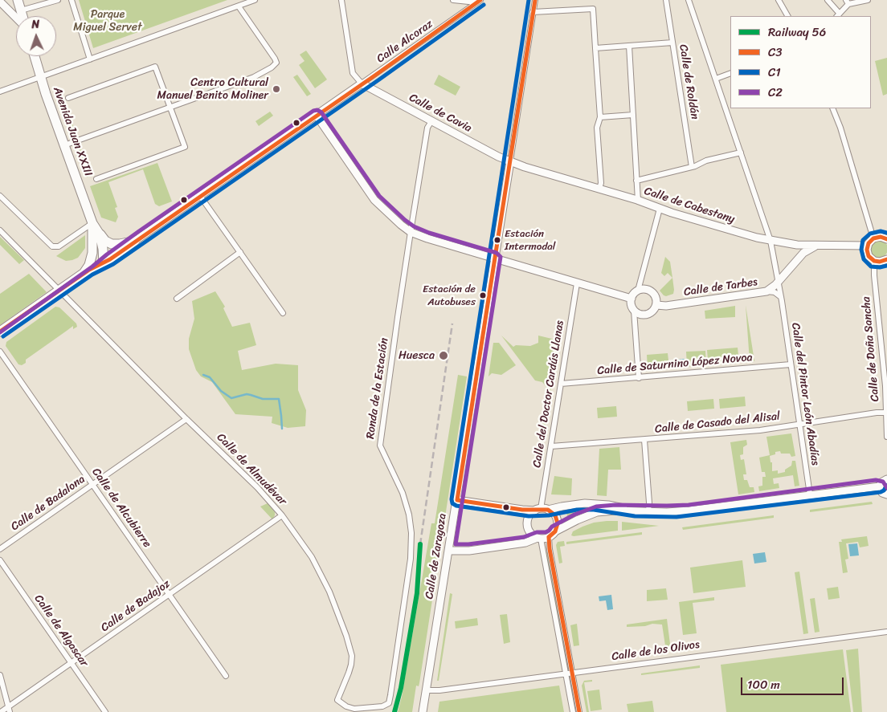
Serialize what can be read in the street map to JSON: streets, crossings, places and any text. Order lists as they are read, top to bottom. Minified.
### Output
{"streets":{"highway":["Avenida Juan XXIII"],"main road":["Calle de Cavia","Calle de Cabestany","Calle de Tarbes","Calle de Zaragoza"],"street":["Calle Alcoraz","Calle de Roldán","Calle de Doña Sancha","Calle de Saturnino López Novoa","Ronda de la Estación","Calle del Doctor Cardús Llanas","Calle del Pintor León Abadías","Calle de Casado del Alisal","Calle de Almudévar","Calle de Badalona","Calle de Alcubierre","Calle de Badajoz","Calle de Algascar","Calle de los Olivos"]},"crossings":[["Calle Alcoraz","Calle de Cavia"],["Calle de Cavia","Calle de Cabestany"],["Calle de Cavia","Calle de Zaragoza"],["Calle de Cabestany","Calle de Tarbes"],["Calle de Cabestany","Calle del Pintor León Abadías"],["Calle de Cabestany","Calle de Zaragoza"],["Calle de Tarbes","Calle del Pintor León Abadías"],["Calle de Doña Sancha","Calle de Casado del Alisal"],["Calle de Saturnino López Novoa","Calle del Doctor Cardús Llanas"],["Calle de Saturnino López Novoa","Calle del Pintor León Abadías"],["Ronda de la Estación","Calle de Almudévar"],["Calle del Doctor Cardús Llanas","Calle de Casado del Alisal"],["Calle del Pintor León Abadías","Calle de Casado del Alisal"],["Calle de Almudévar","Calle de Badalona"],["Calle de Almudévar","Calle de Badajoz"],["Calle de Badalona","Calle de Alcubierre"],["Calle de Alcubierre","Calle de Badajoz"],["Calle de Zaragoza","Calle de los Olivos"],["Calle de Badajoz","Calle de Algascar"]],"parks":["Parque Miguel Servet"],"places":["Centro Cultural Manuel Benito Moliner","Estación Intermodal","Estación de Autobuses","Huesca"],"lines":["transit line C3","transit line C1","transit line C2","rail line 56"],"legend":["Railway 56","C3","C1","C2"],"scale_bar":"100 m","north":"top"}
